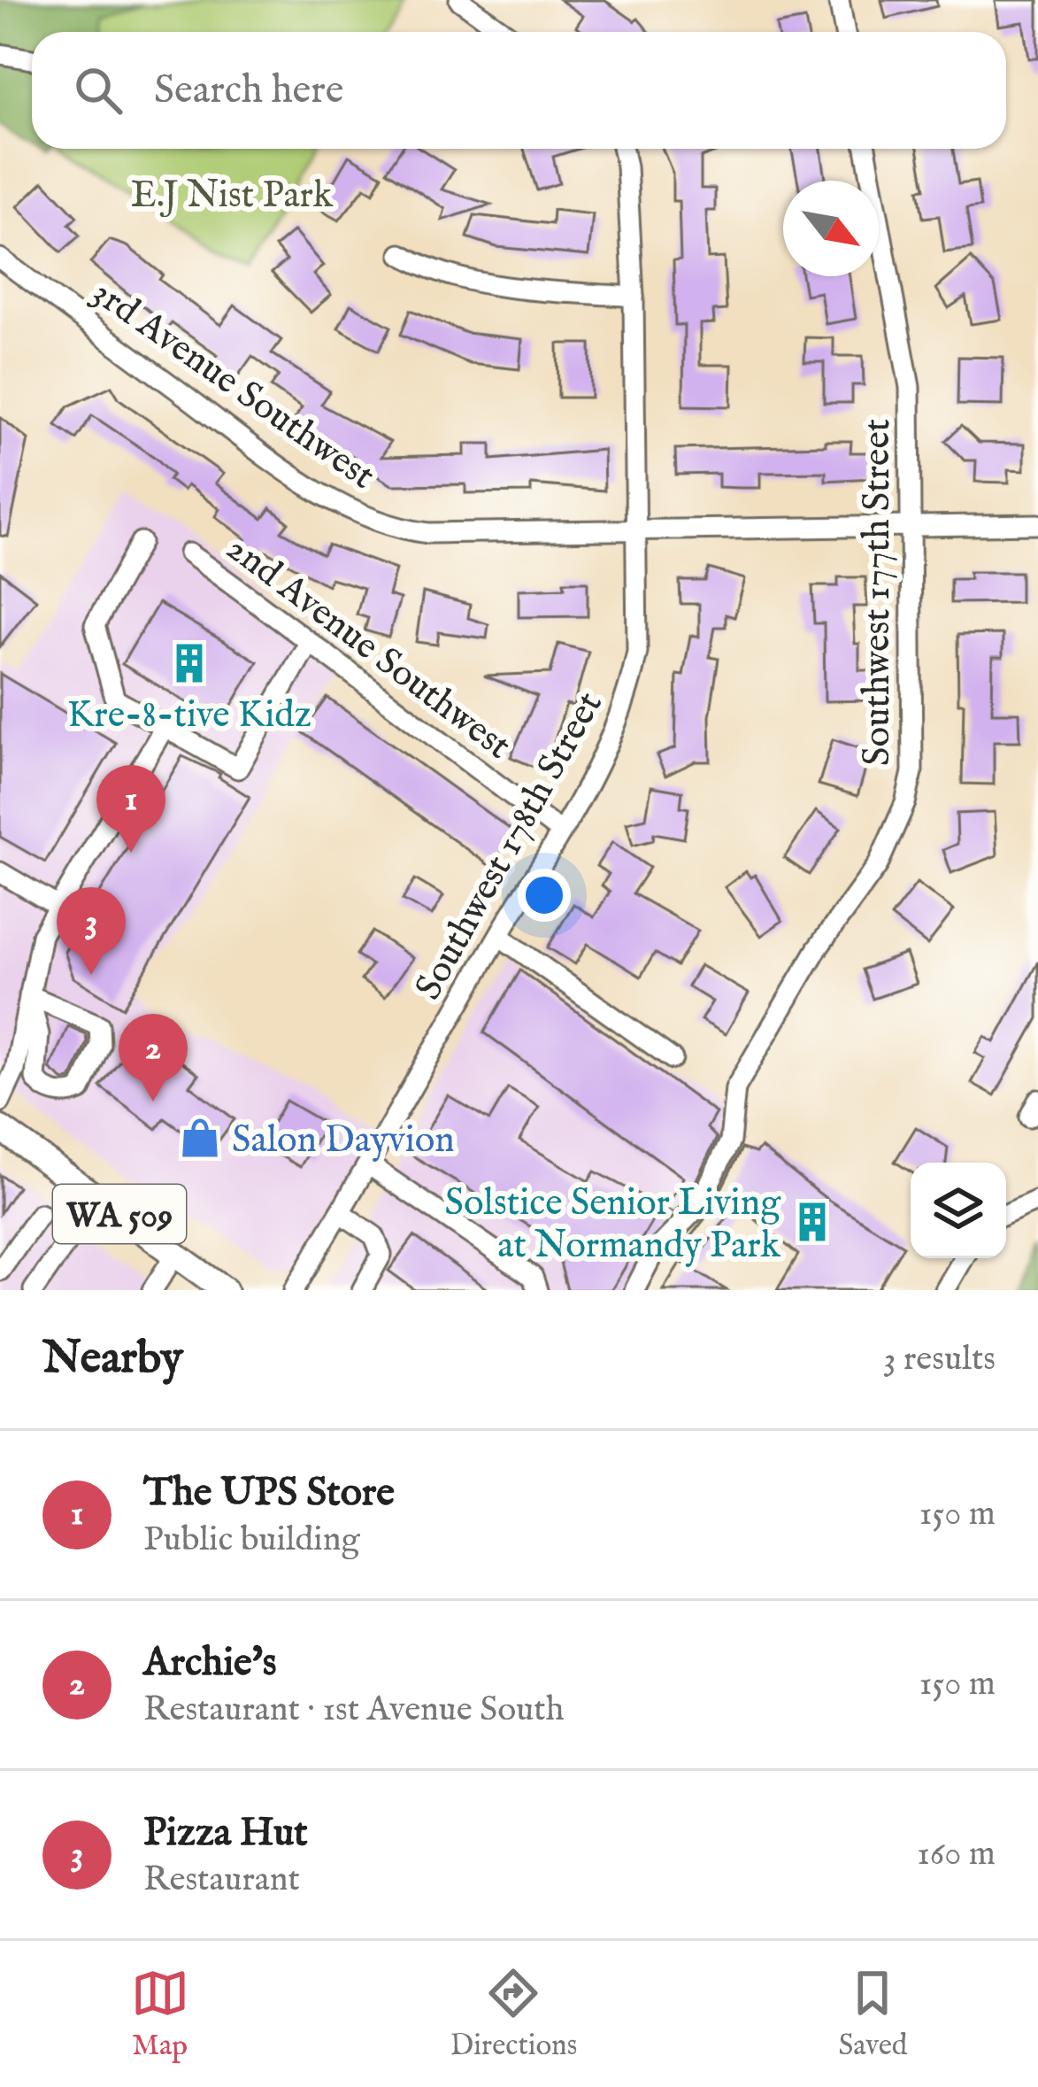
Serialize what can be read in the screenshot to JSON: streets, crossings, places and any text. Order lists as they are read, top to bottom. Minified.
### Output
{"streets":{"main road":["WA 509"],"street":["3rd Avenue Southwest","Southwest 177th Street","2nd Avenue Southwest","Southwest 178th Street"]},"crossings":[["3rd Avenue Southwest","Southwest 177th Street"],["3rd Avenue Southwest","Southwest 178th Street"],["2nd Avenue Southwest","Southwest 178th Street"]],"parks":["E.J Nist Park"],"places":{"building":["Kre-8-tive Kidz","Solstice Senior Living at Normandy Park"],"shop":["Salon Dayvion"]},"north":"bottom right","page":{"search":"Search here","pins":["1","3","2"],"heading":["Nearby","3 results"],"list":[{"mark":"1","name":"The UPS Store","note":"Public building","value":"150 m"},{"mark":"2","name":"Archie's","note":"Restaurant · 1st Avenue South","value":"150 m"},{"mark":"3","name":"Pizza Hut","note":"Restaurant","value":"160 m"}],"nav":["Map","Directions","Saved"]}}
